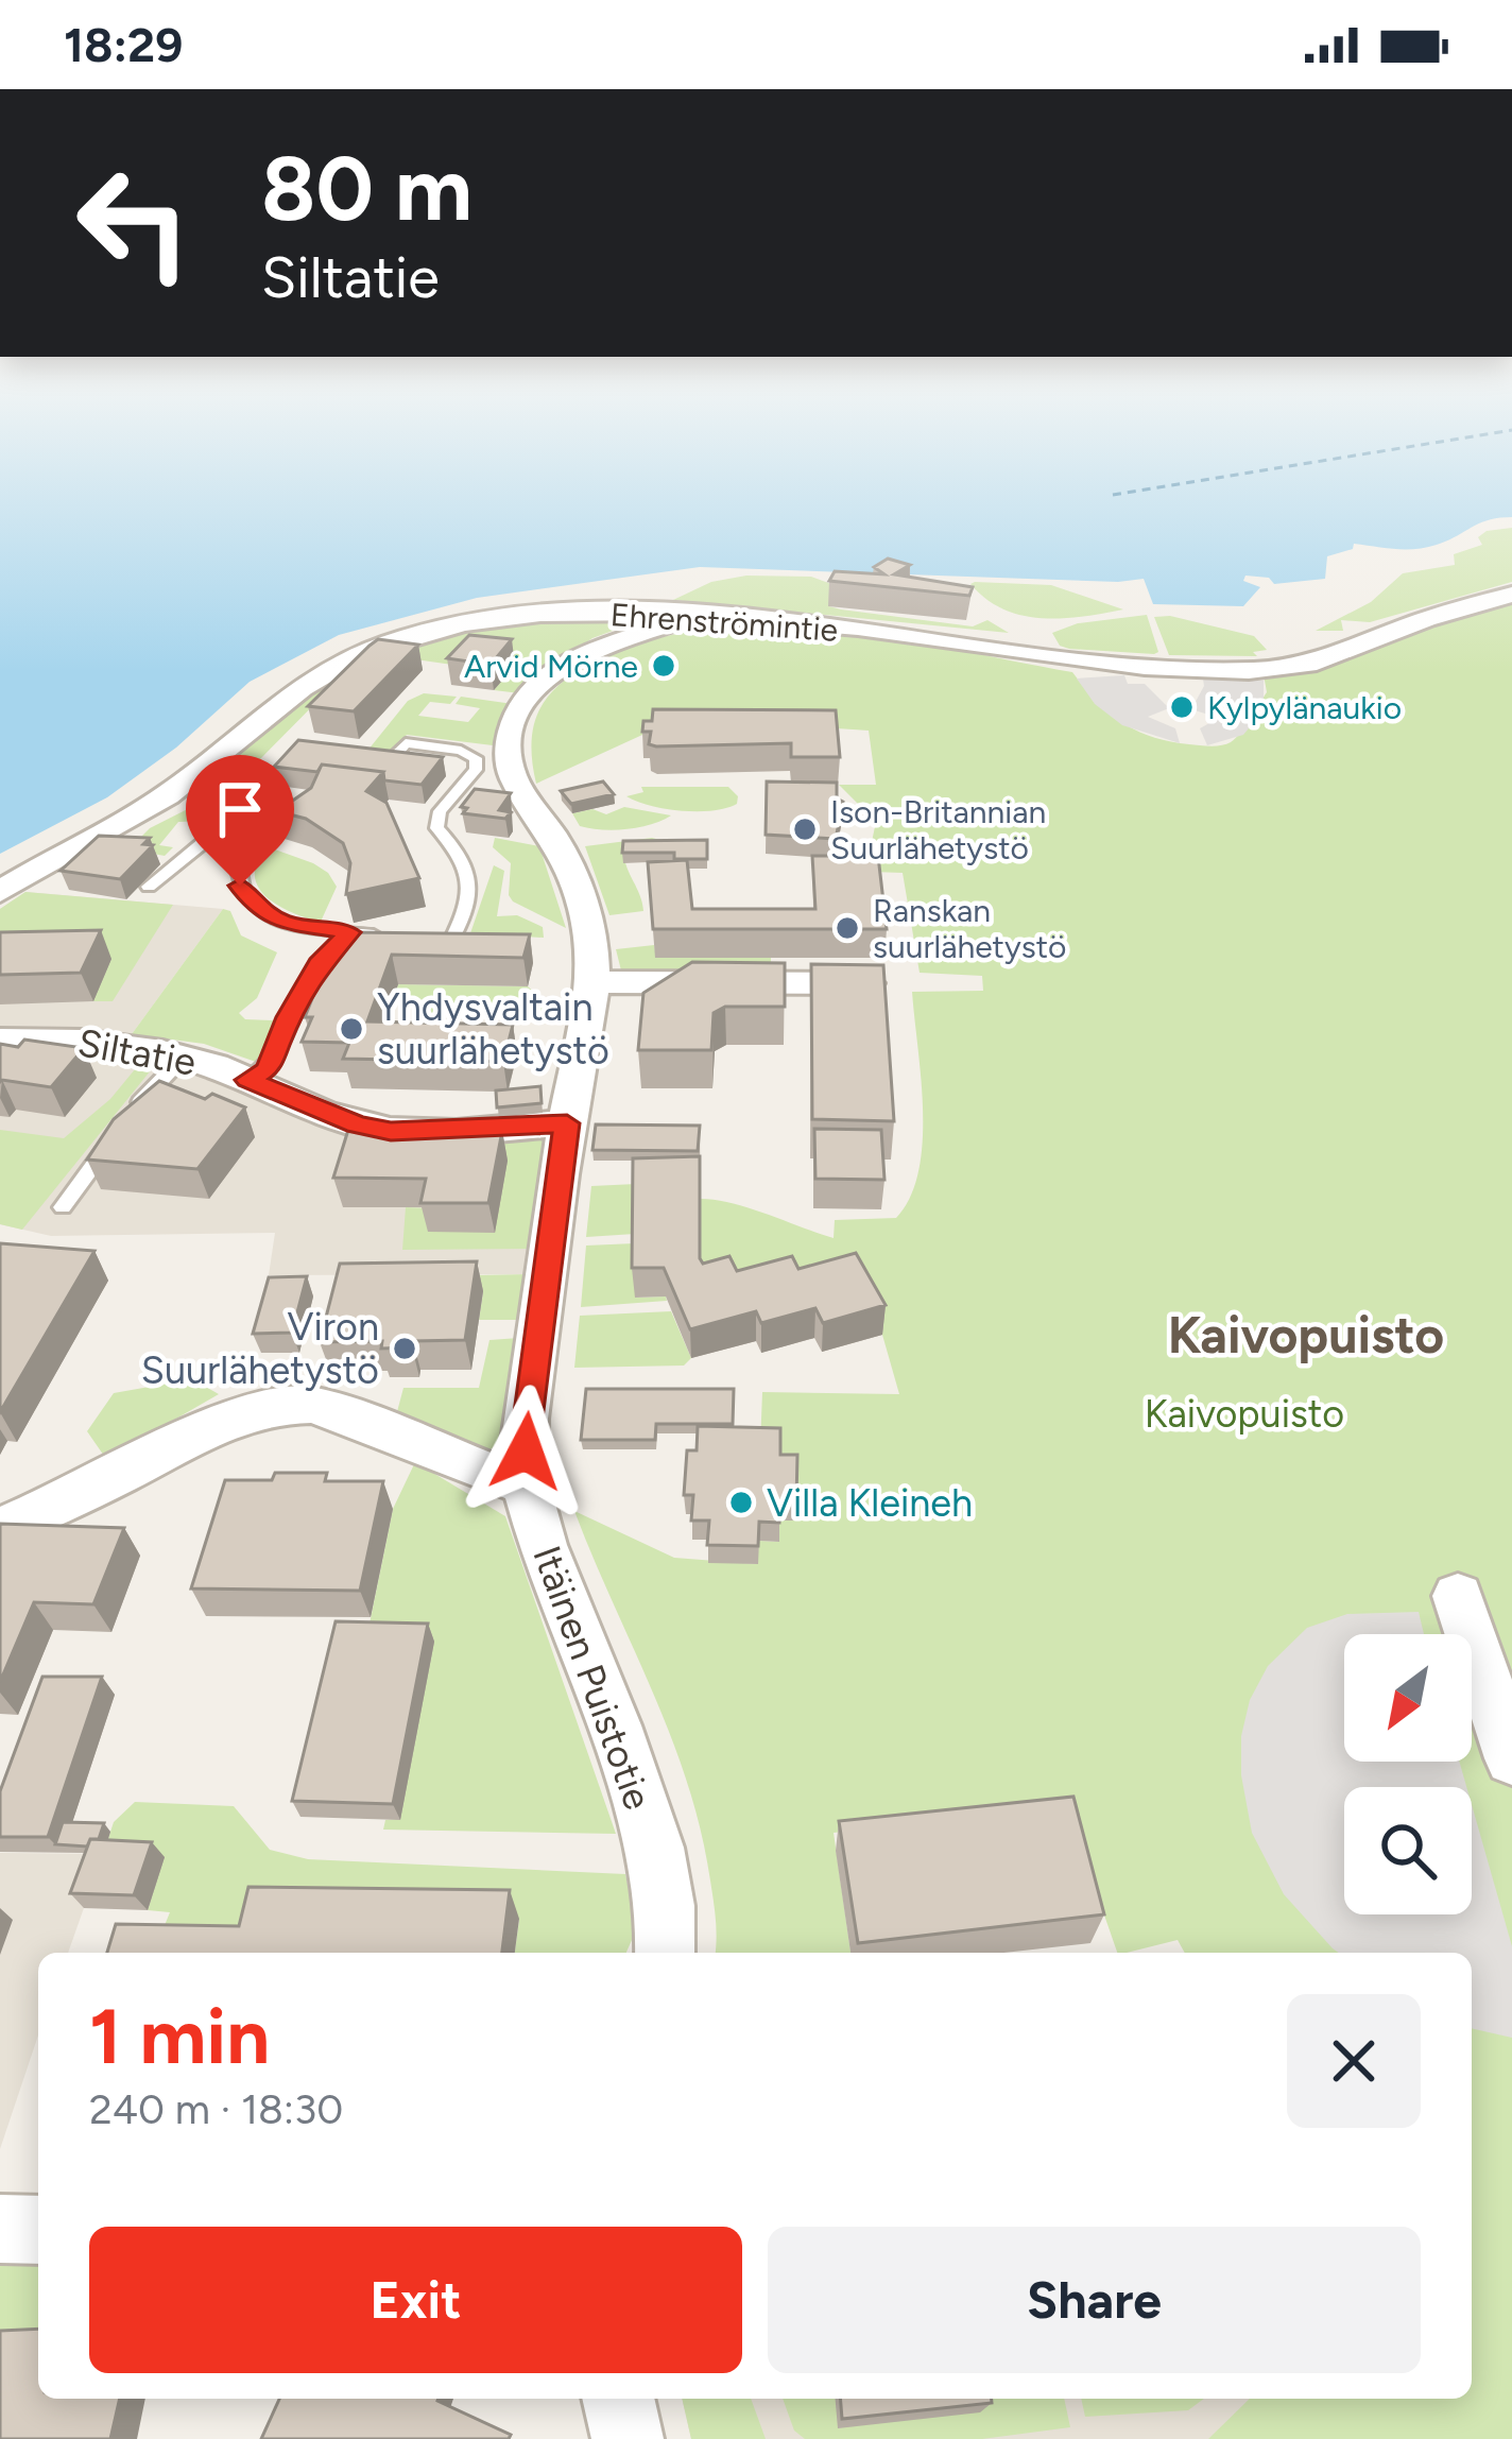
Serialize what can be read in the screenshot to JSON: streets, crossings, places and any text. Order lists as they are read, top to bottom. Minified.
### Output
{"streets":{"street":["Ehrenströmintie","Siltatie","Itäinen Puistotie"]},"crossings":[["Ehrenströmintie","Itäinen Puistotie"],["Siltatie","Itäinen Puistotie"]],"districts":["Kaivopuisto"],"parks":["Kaivopuisto"],"places":["Arvid Mörne","Kylpylänaukio","Ison-Britannian Suurlähetystö","Ranskan suurlähetystö","Yhdysvaltain suurlähetystö","Viron Suurlähetystö","Villa Kleineh"],"north":"bottom left","page":{"status":"18:29","turn":["80 m","Siltatie"],"heading":["1 min","240 m · 18:30"],"buttons":["Exit","Share"]}}
